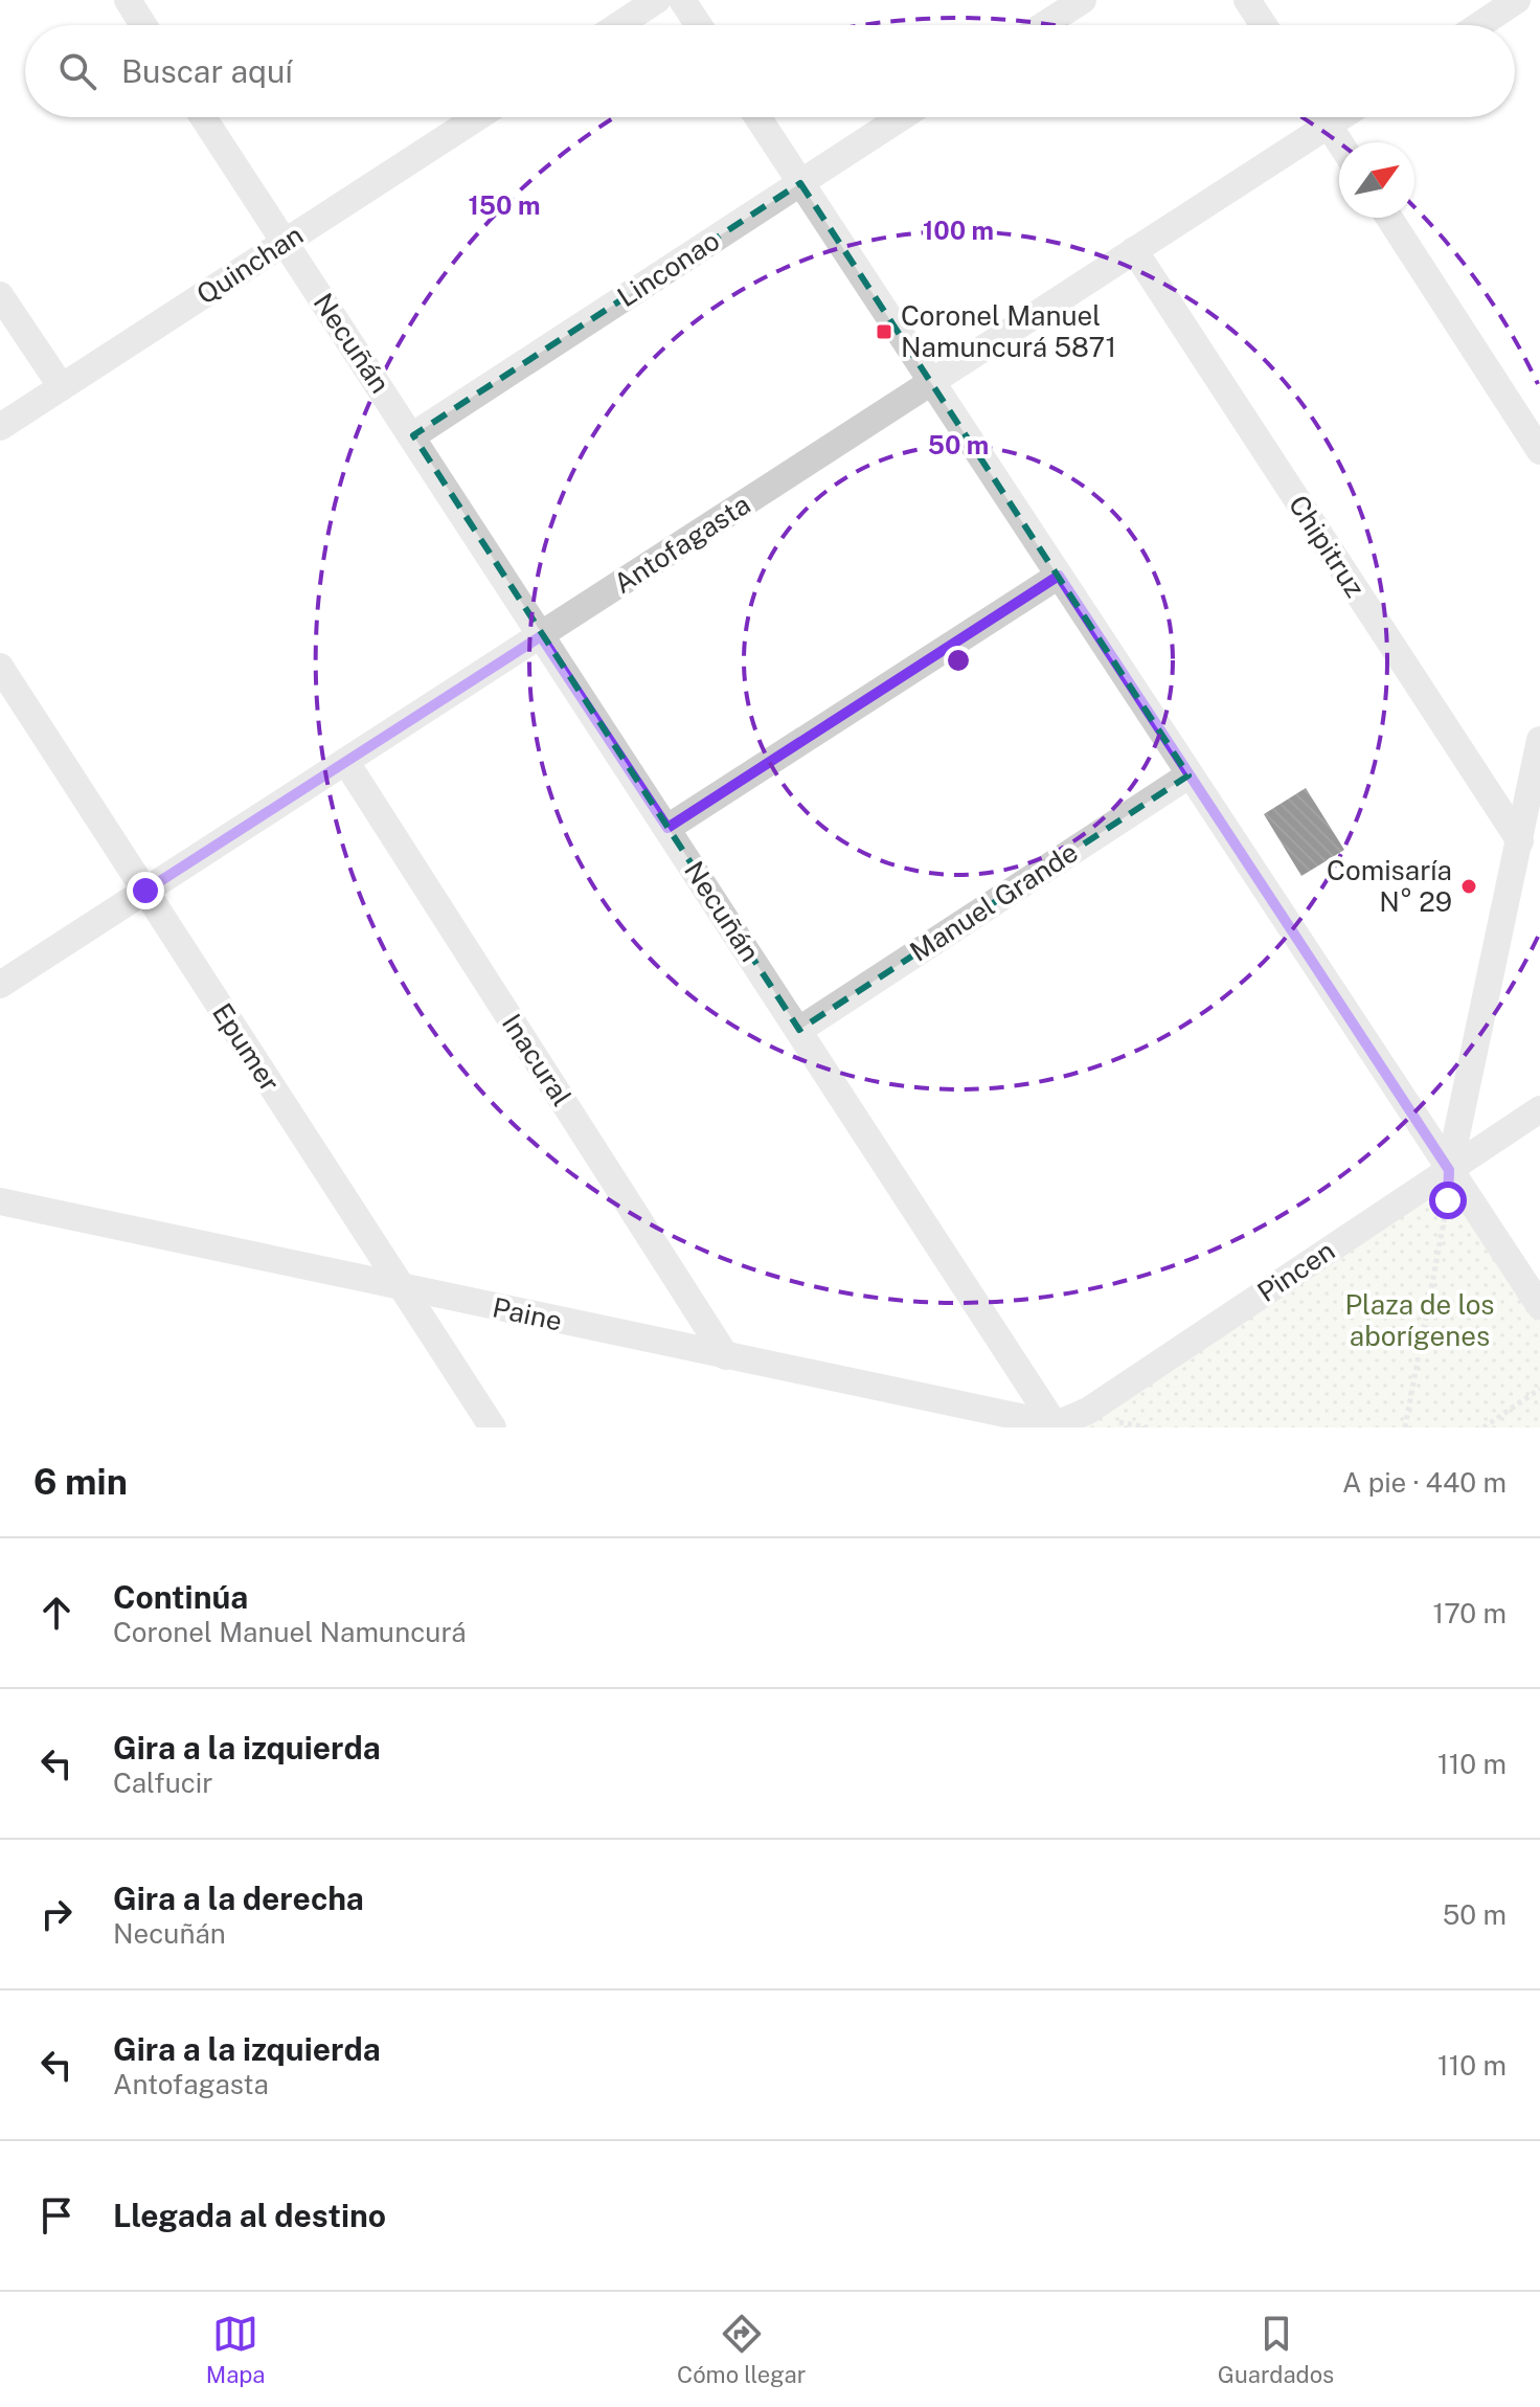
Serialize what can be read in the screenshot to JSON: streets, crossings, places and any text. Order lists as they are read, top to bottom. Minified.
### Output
{"streets":{"street":["Quinchan","Linconao","Necuñán","Antofagasta","Chipitruz","Manuel Grande","Epumer","Inacural","Pincen","Paine"]},"crossings":[["Quinchan","Necuñán"],["Linconao","Necuñán"],["Necuñán","Antofagasta"],["Necuñán","Manuel Grande"],["Necuñán","Pincen"],["Necuñán","Paine"],["Antofagasta","Chipitruz"],["Antofagasta","Epumer"],["Antofagasta","Inacural"],["Epumer","Paine"],["Inacural","Paine"],["Pincen","Paine"]],"parks":["Plaza de los aborígenes"],"places":{"transit":["Coronel Manuel Namuncurá 5871"],"other":["Comisaría N° 29"]},"north":"top right","page":{"search":"Buscar aquí","heading":["6 min","A pie · 440 m"],"list":[["Continúa","Coronel Manuel Namuncurá","170 m"],["Gira a la izquierda","Calfucir","110 m"],["Gira a la derecha","Necuñán","50 m"],["Gira a la izquierda","Antofagasta","110 m"],"Llegada al destino"],"nav":["Mapa","Cómo llegar","Guardados"]},"rings":["150 m","100 m","50 m"]}
